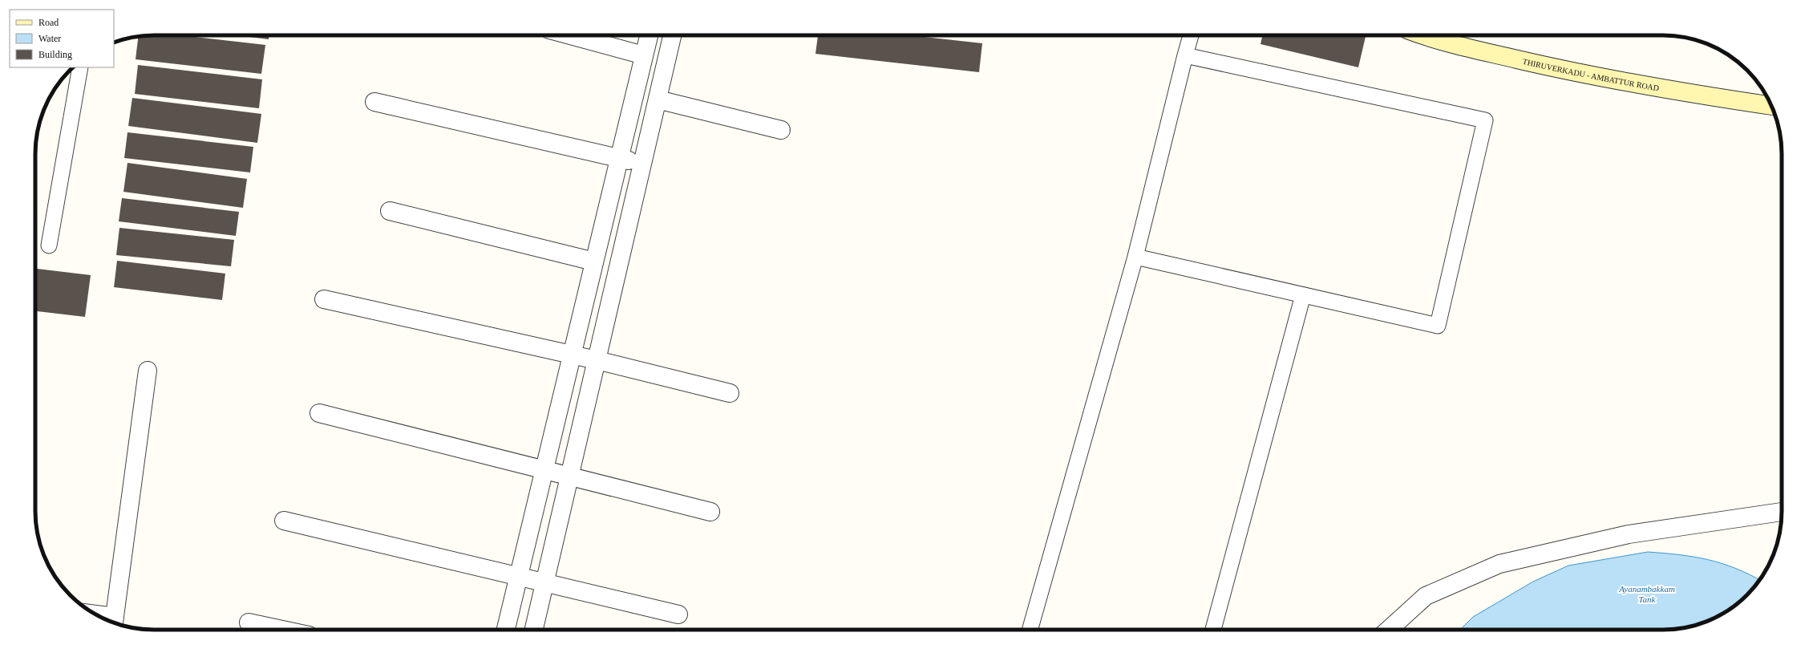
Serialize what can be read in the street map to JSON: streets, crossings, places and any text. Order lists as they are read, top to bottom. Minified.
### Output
{"streets":{"main road":["THIRUVERKADU - AMBATTUR ROAD"]},"water":["Ayanambakkam Tank"],"legend":["Road","Water","Building"]}
